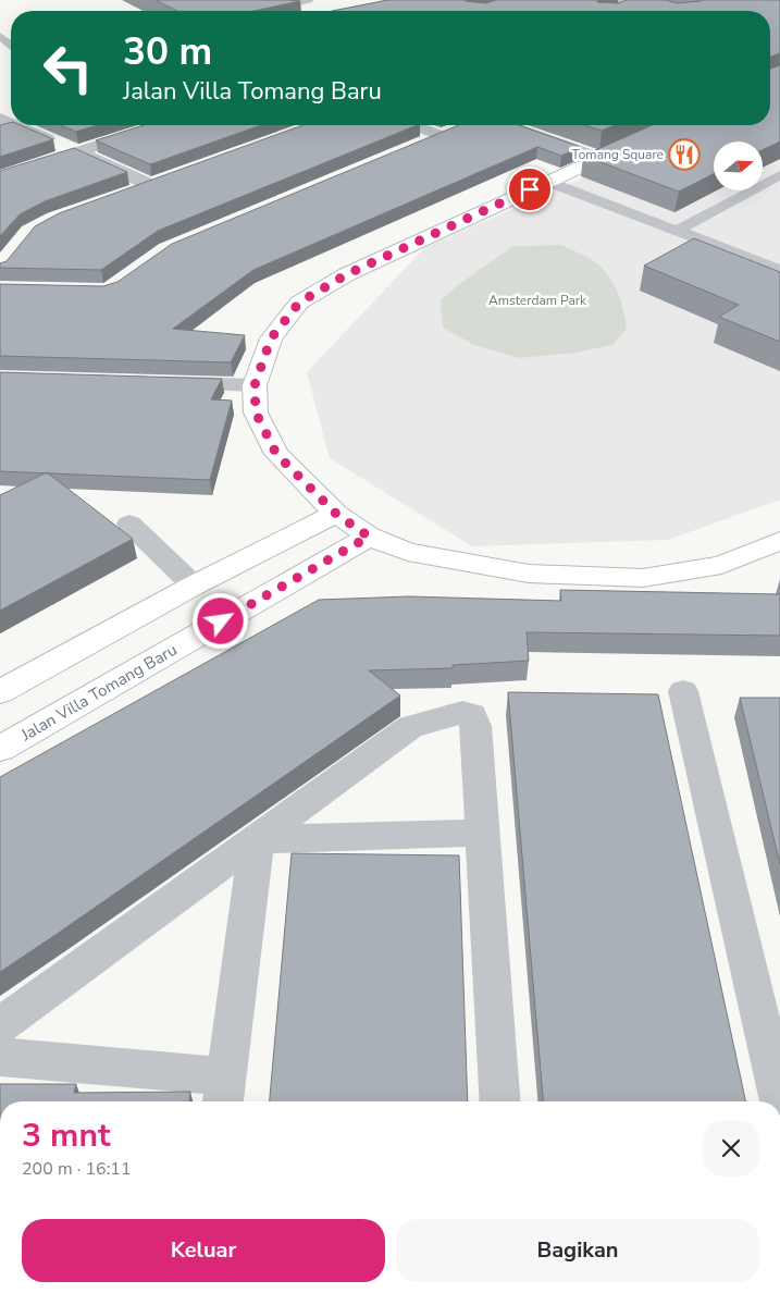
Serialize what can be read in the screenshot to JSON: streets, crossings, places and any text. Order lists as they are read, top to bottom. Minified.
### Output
{"streets":{"street":["Jalan Villa Tomang Baru"]},"parks":["Amsterdam Park"],"places":{"restaurant":["Tomang Square"]},"north":"right","page":{"turn":["30 m","Jalan Villa Tomang Baru"],"heading":["3 mnt","200 m · 16:11"],"buttons":["Keluar","Bagikan"]}}
